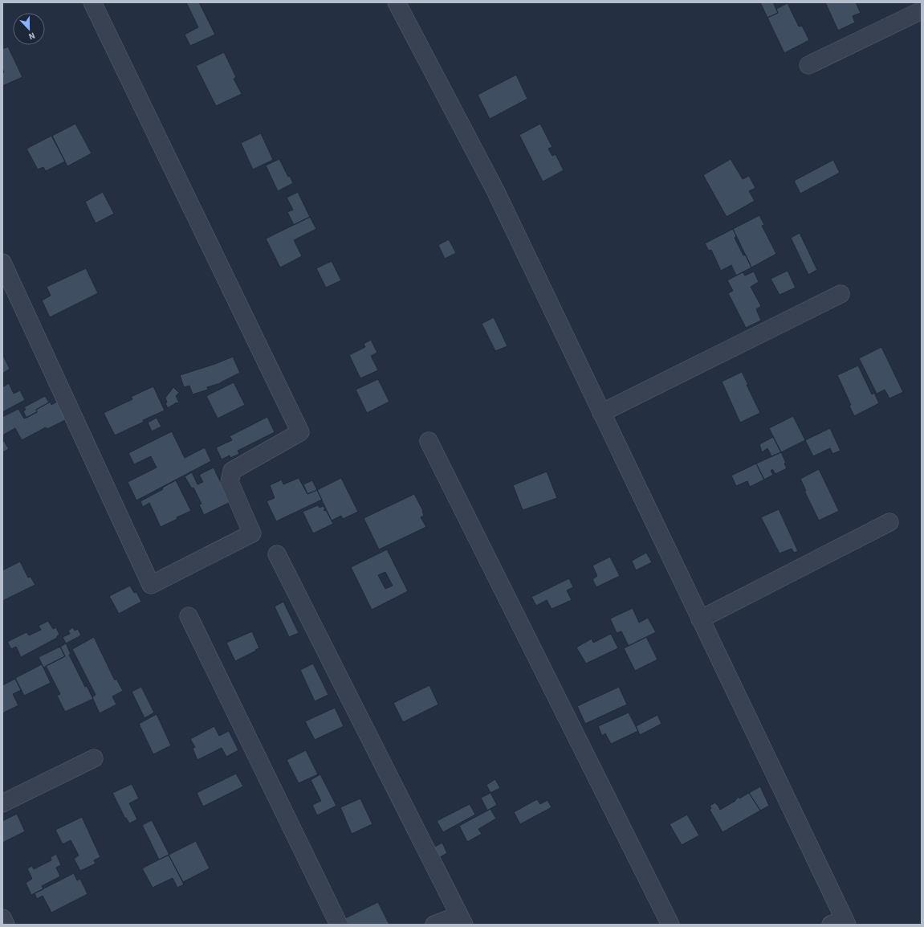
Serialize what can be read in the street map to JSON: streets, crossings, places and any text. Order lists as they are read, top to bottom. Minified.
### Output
{"north":"bottom"}
